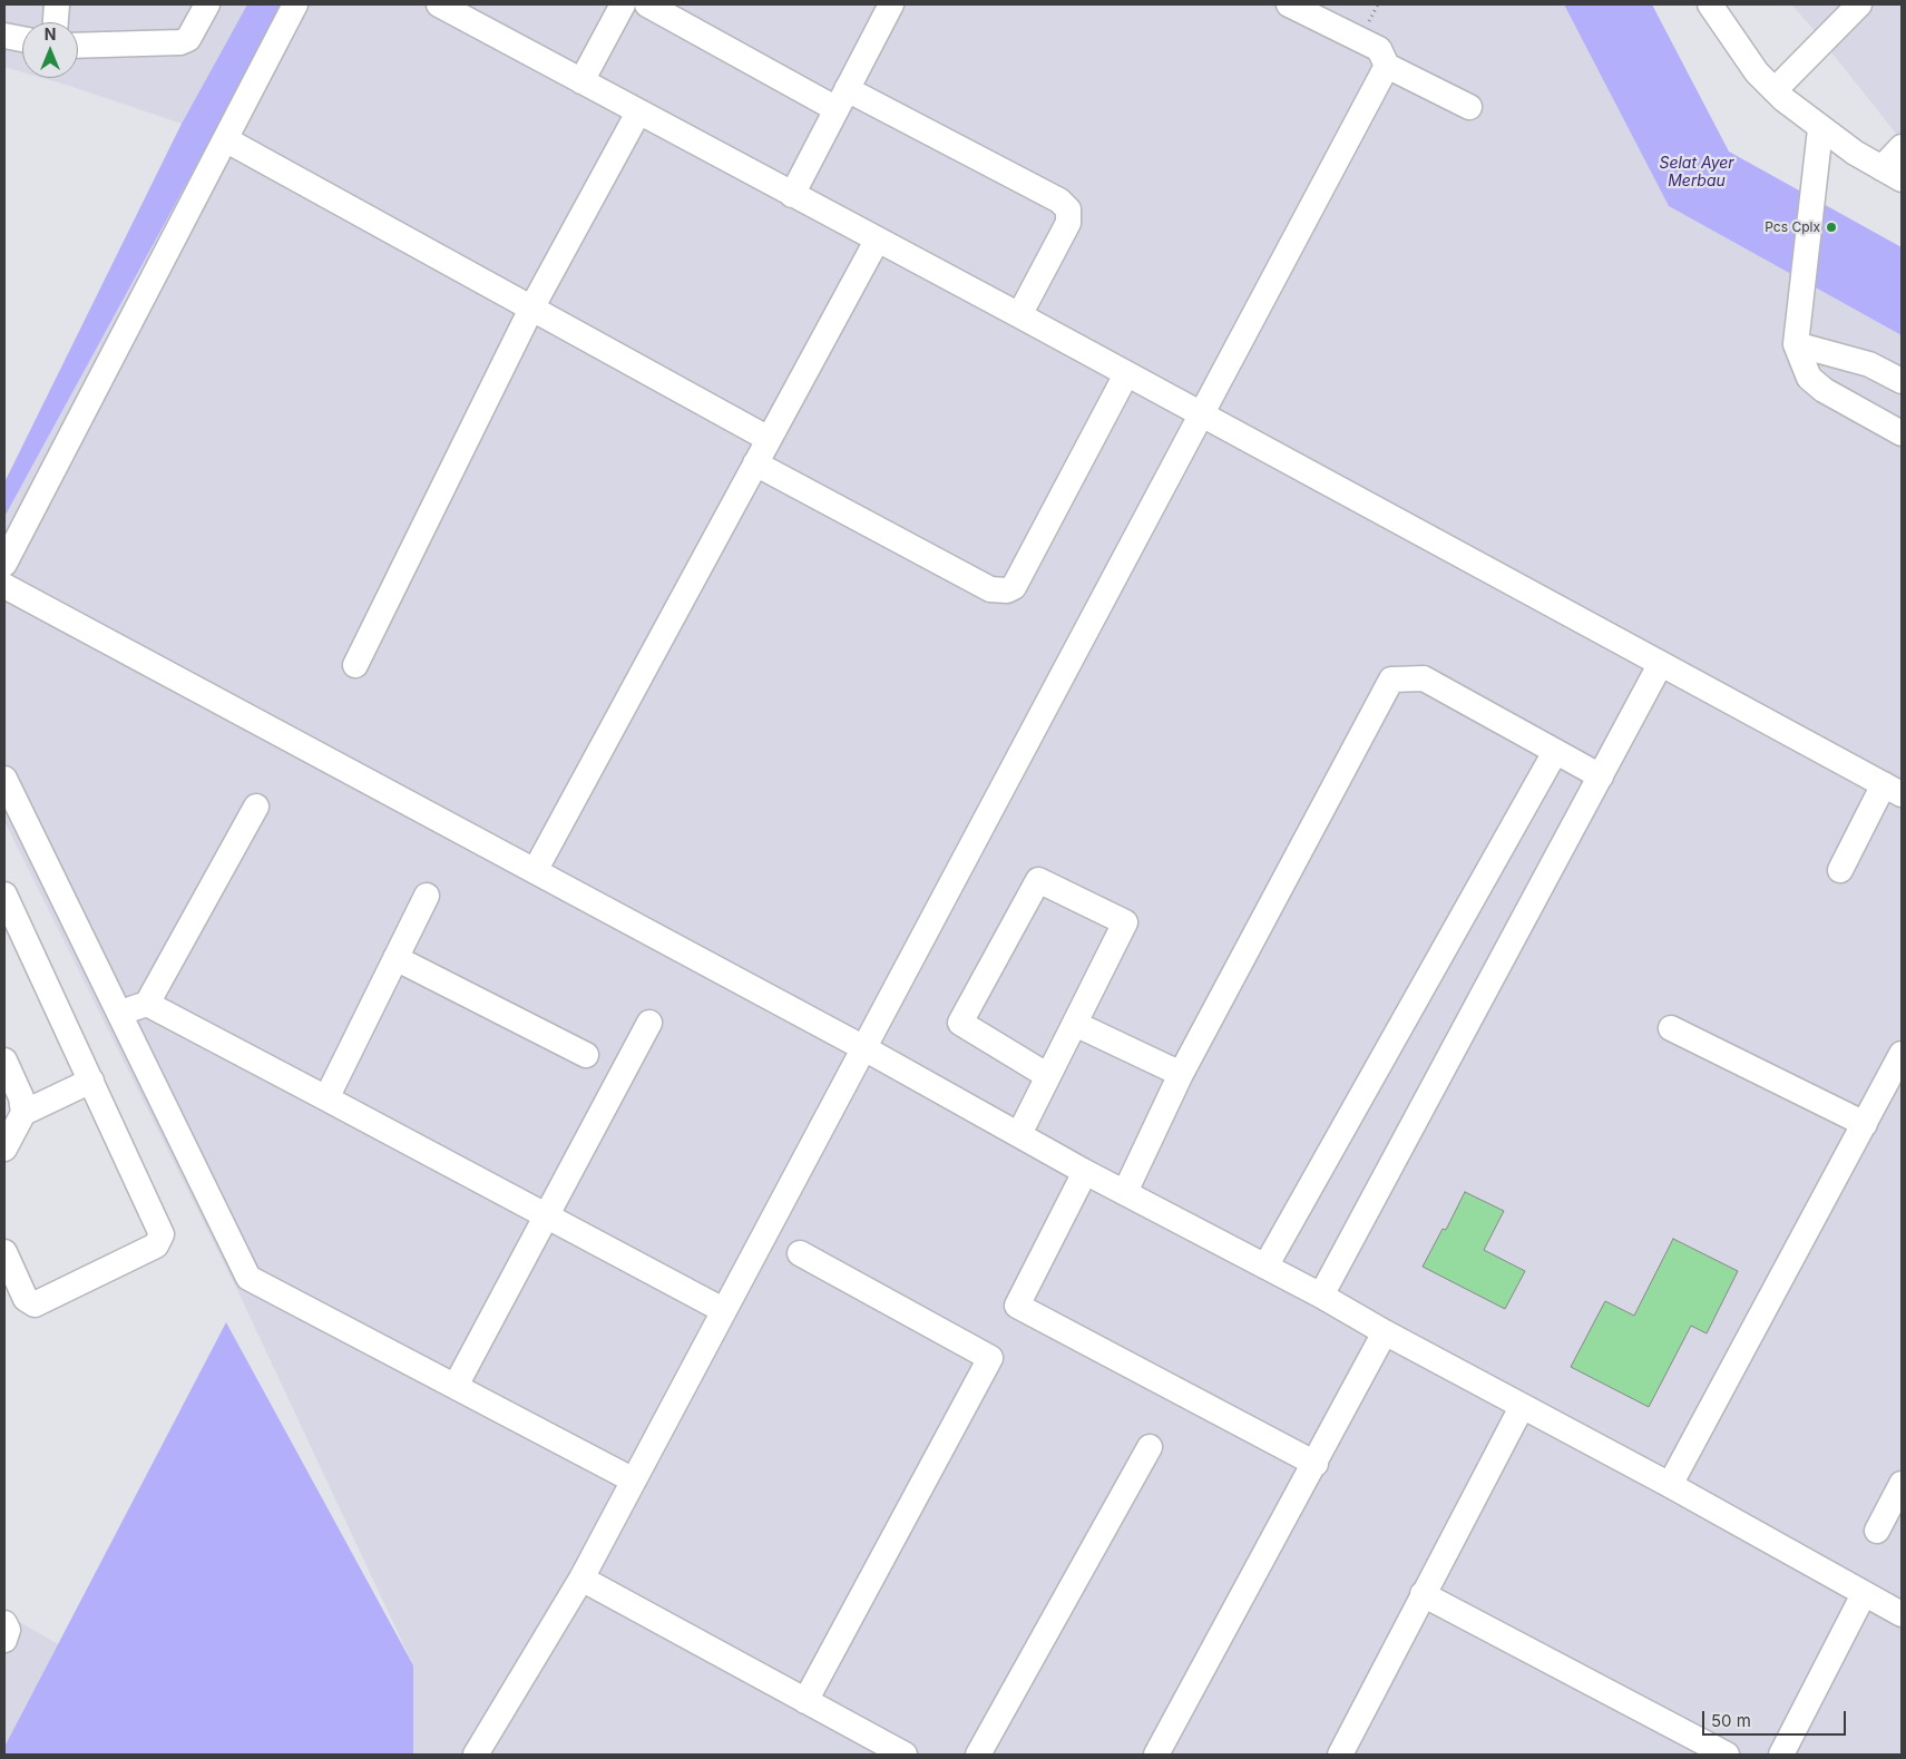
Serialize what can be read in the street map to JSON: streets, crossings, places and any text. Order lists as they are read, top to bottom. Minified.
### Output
{"water":["Selat Ayer Merbau"],"places":["Pcs Cplx"],"scale_bar":"50 m","north":"top"}
